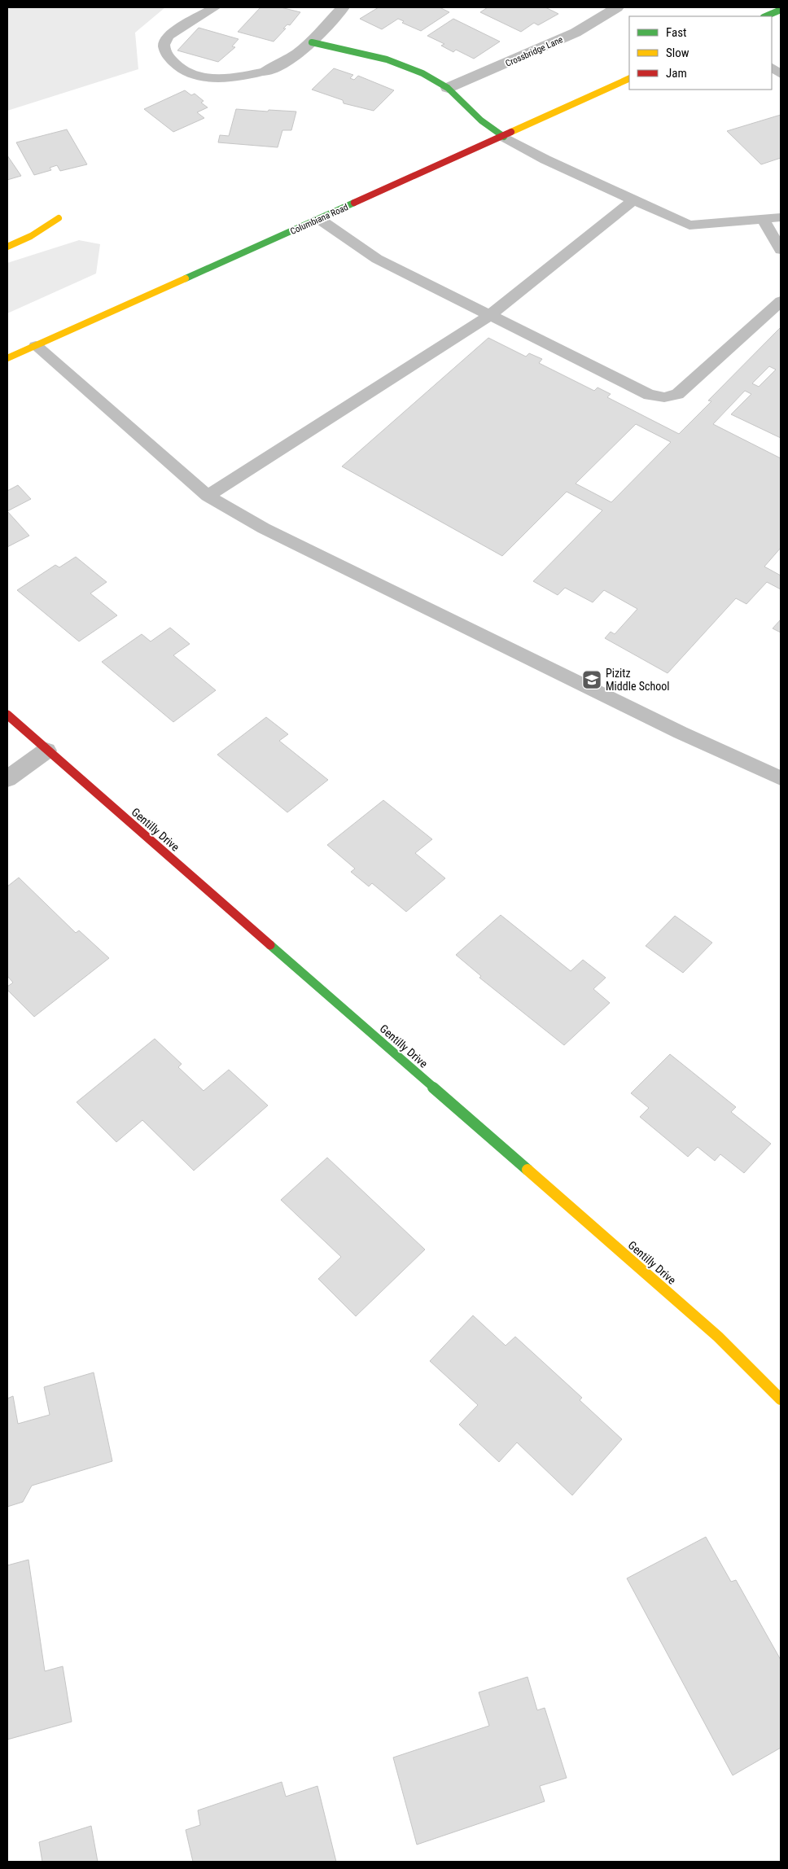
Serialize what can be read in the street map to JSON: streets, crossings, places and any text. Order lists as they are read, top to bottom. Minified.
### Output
{"streets":{"street":["Crossbridge Lane","Columbiana Road","Gentilly Drive"]},"places":{"school or university":["Pizitz Middle School"]},"legend":["Fast","Slow","Jam"]}
